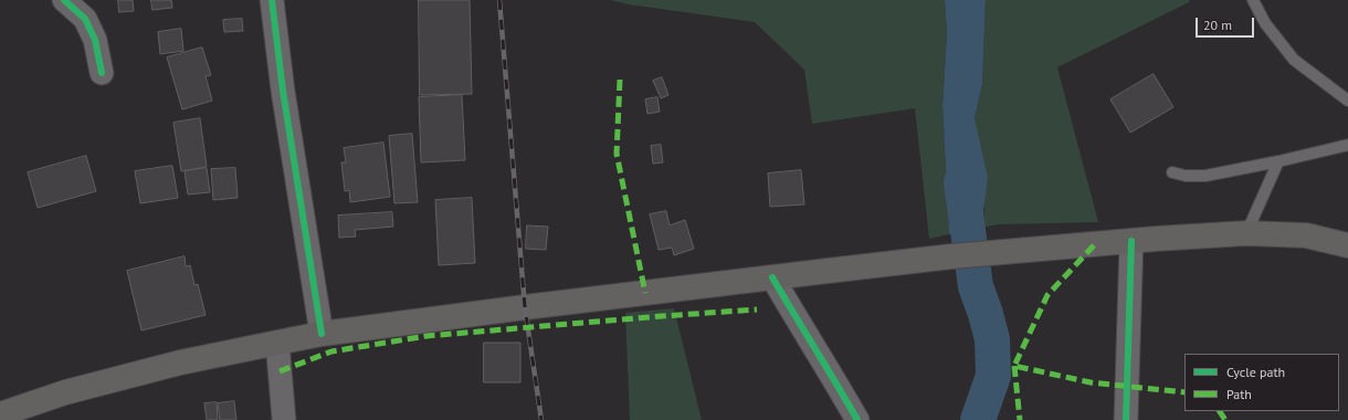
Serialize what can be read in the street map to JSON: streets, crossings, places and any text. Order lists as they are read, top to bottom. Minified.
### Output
{"legend":["Cycle path","Path"],"scale_bar":"20 m"}
